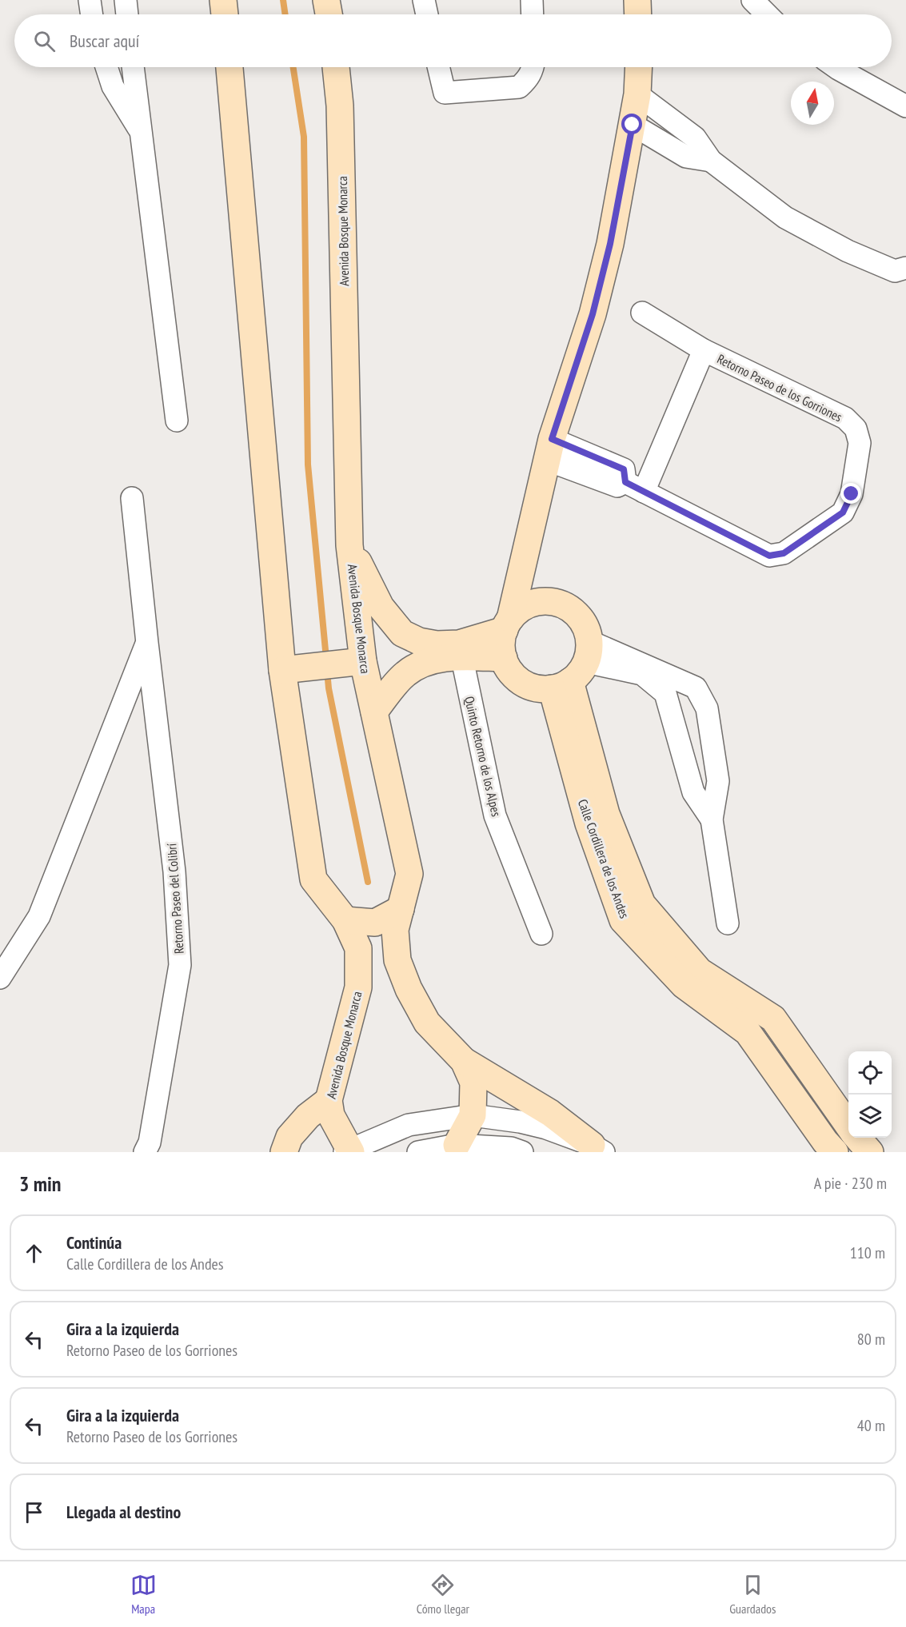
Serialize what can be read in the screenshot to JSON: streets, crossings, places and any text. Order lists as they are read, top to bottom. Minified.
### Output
{"streets":{"street":["Avenida Bosque Monarca","Retorno Paseo de los Gorriones","Quinto Retorno de los Alpes","Calle Cordillera de los Andes","Retorno Paseo del Colibrí"]},"north":"top","page":{"search":"Buscar aquí","heading":["3 min","A pie · 230 m"],"list":[["Continúa","Calle Cordillera de los Andes","110 m"],["Gira a la izquierda","Retorno Paseo de los Gorriones","80 m"],["Gira a la izquierda","Retorno Paseo de los Gorriones","40 m"],"Llegada al destino"],"nav":["Mapa","Cómo llegar","Guardados"]}}
